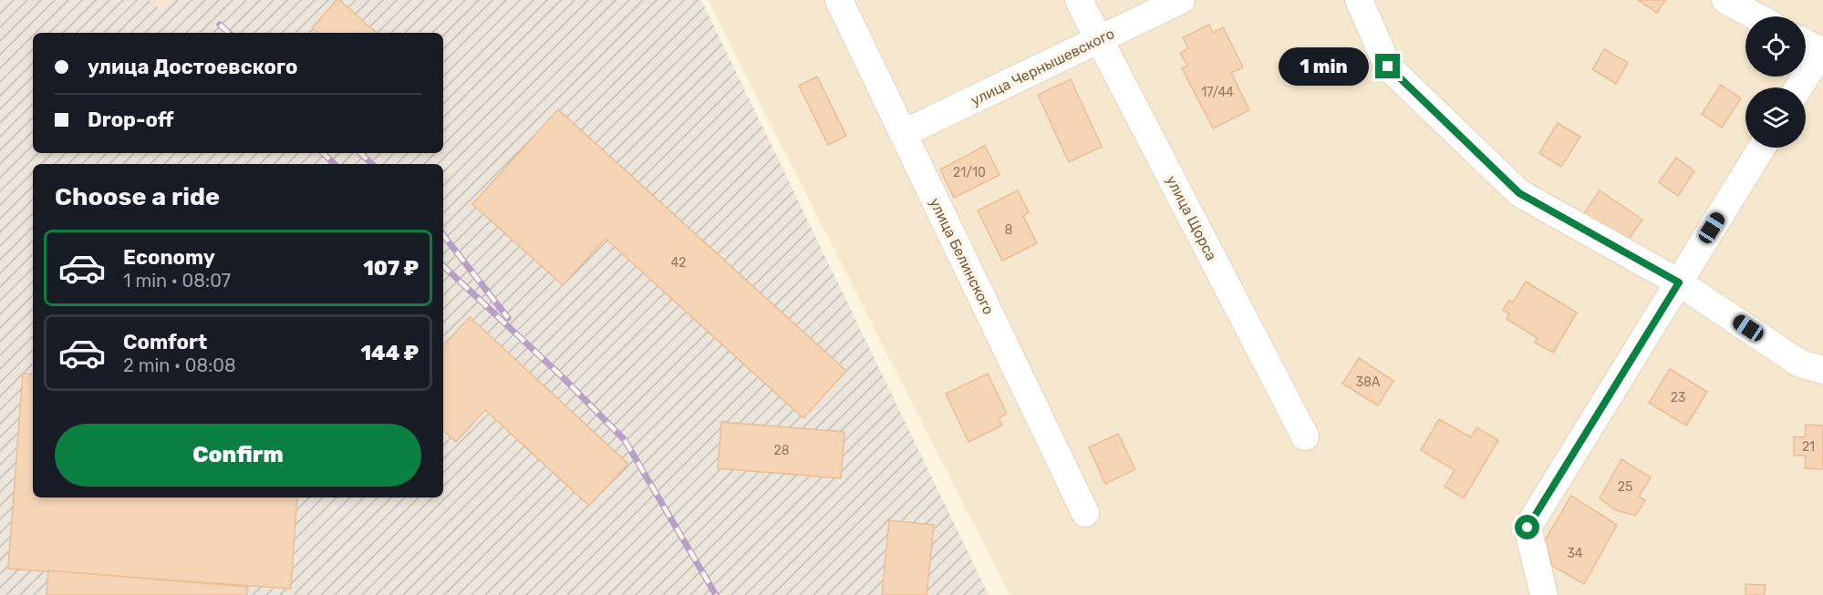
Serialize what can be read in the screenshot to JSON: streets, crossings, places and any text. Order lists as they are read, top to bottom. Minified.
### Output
{"streets":{"street":["улица Чернышевского","улица Щорса","улица Белинского"]},"crossings":[["улица Чернышевского","улица Щорса"],["улица Чернышевского","улица Белинского"]],"house_numbers":["17/44","21/10","8","42","38А","23","21","28","25","34"],"page":{"banner":["улица Достоевского","Drop-off"],"bubble":"1 min","heading":"Choose a ride","list":[{"name":"Economy","note":"1 min · 08:07","value":"107 ₽"},{"name":"Comfort","note":"2 min · 08:08","value":"144 ₽"}],"buttons":"Confirm"}}
